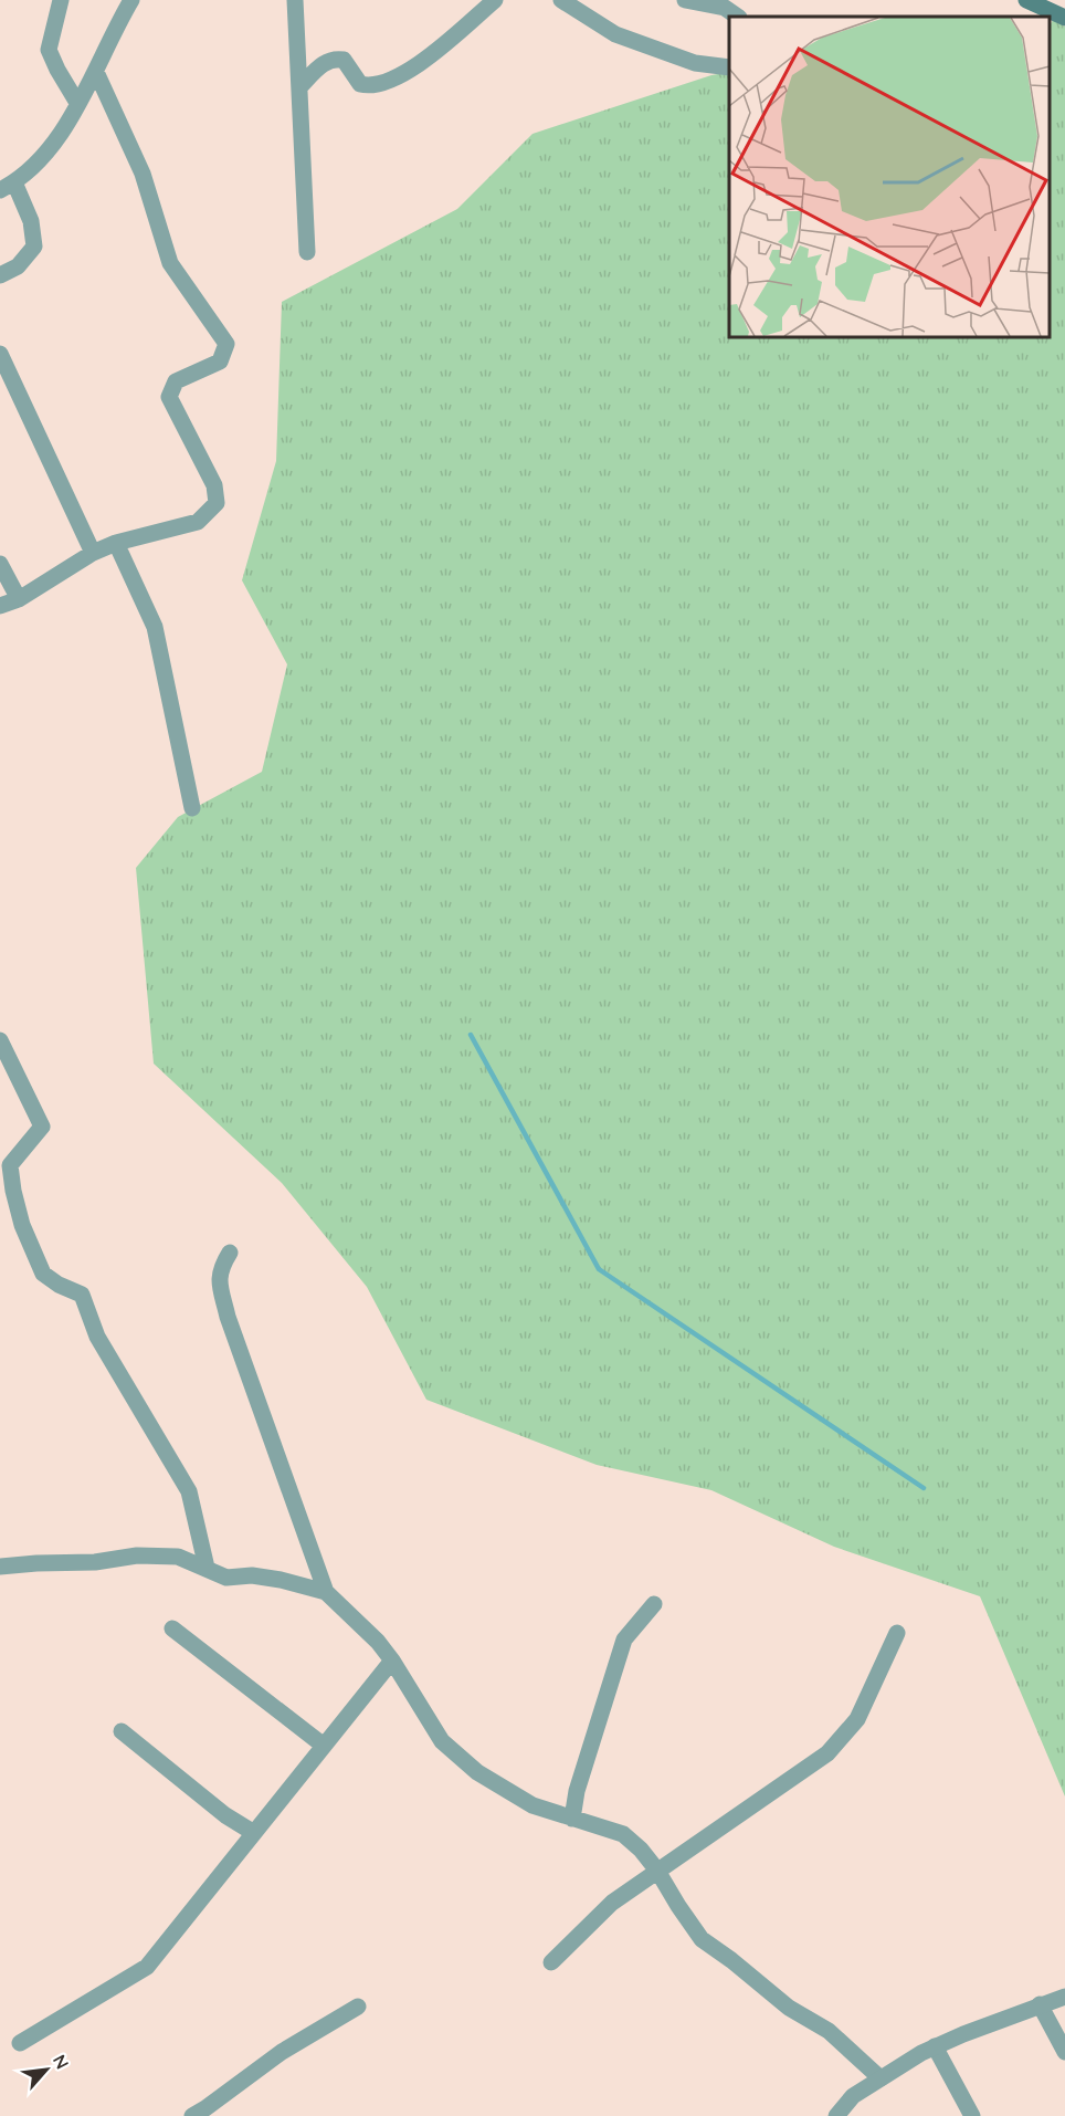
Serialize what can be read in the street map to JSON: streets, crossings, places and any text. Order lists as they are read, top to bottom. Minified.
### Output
{"north":"top right"}
